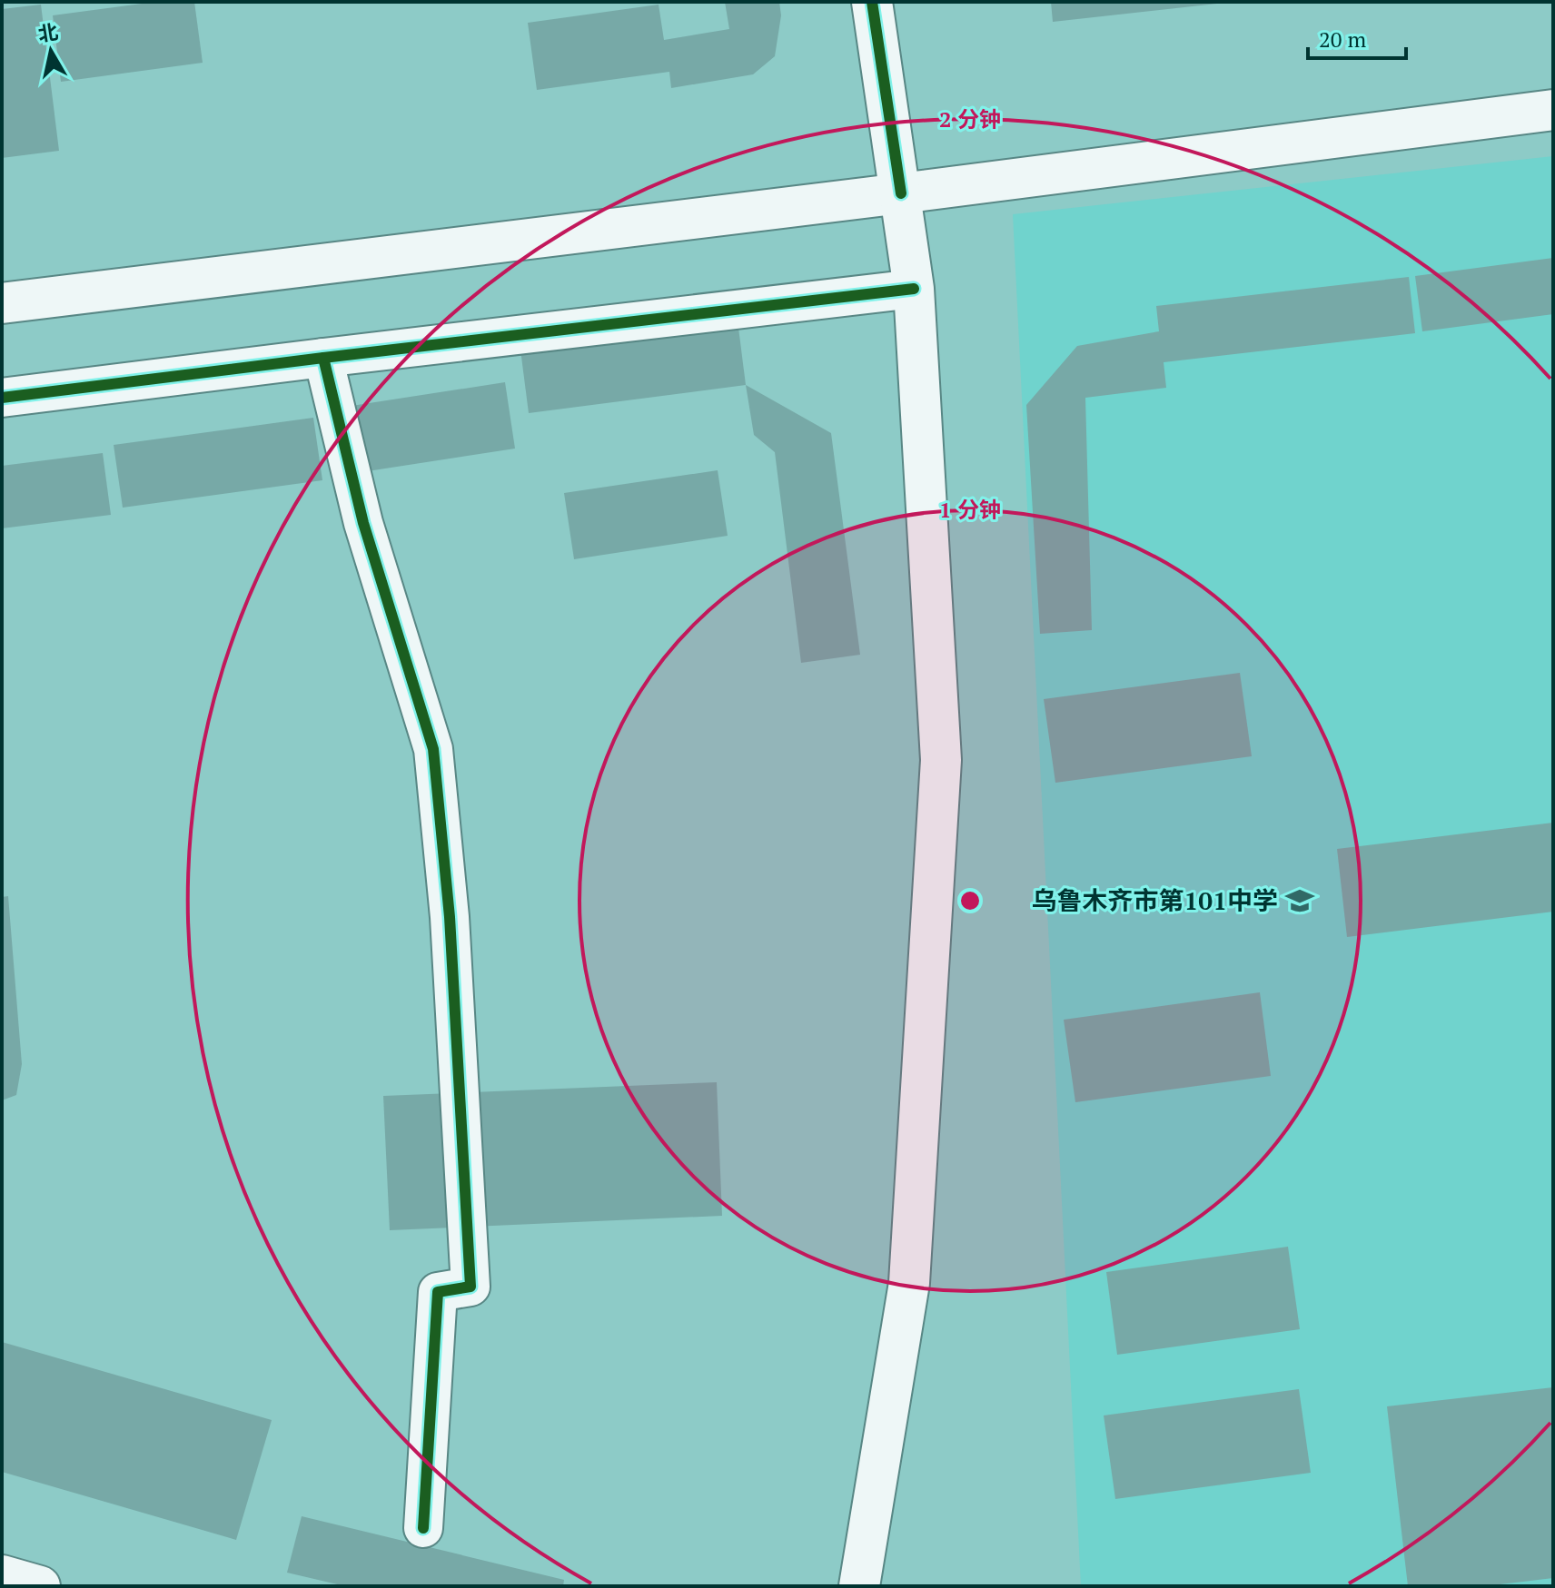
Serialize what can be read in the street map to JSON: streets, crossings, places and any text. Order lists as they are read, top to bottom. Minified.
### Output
{"places":{"school or university":["乌鲁木齐市第101中学"]},"scale_bar":"20 m","north":"top","rings":["2 分钟","1 分钟"]}
